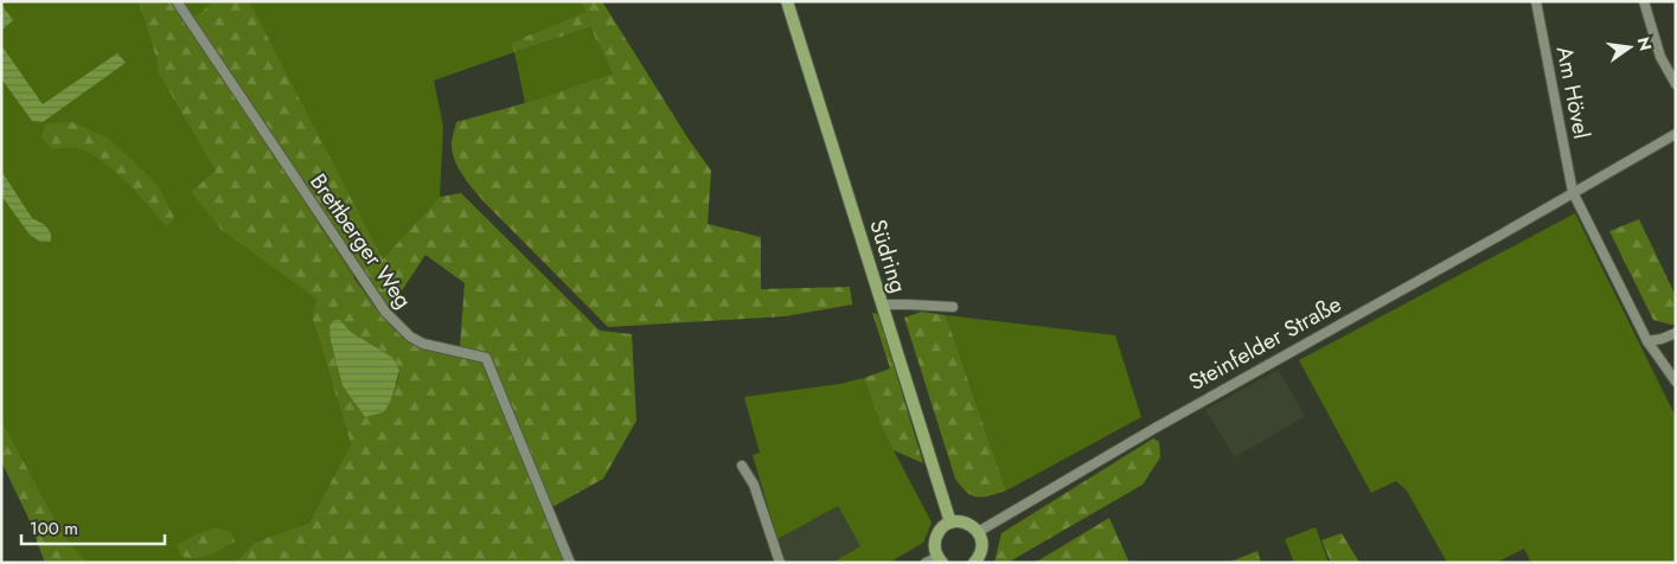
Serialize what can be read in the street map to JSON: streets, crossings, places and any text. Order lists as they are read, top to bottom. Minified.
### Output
{"streets":{"main road":["Südring"],"street":["Am Hövel","Brettberger Weg","Steinfelder Straße"]},"crossings":[["Am Hövel","Steinfelder Straße"]],"scale_bar":"100 m","north":"right"}
